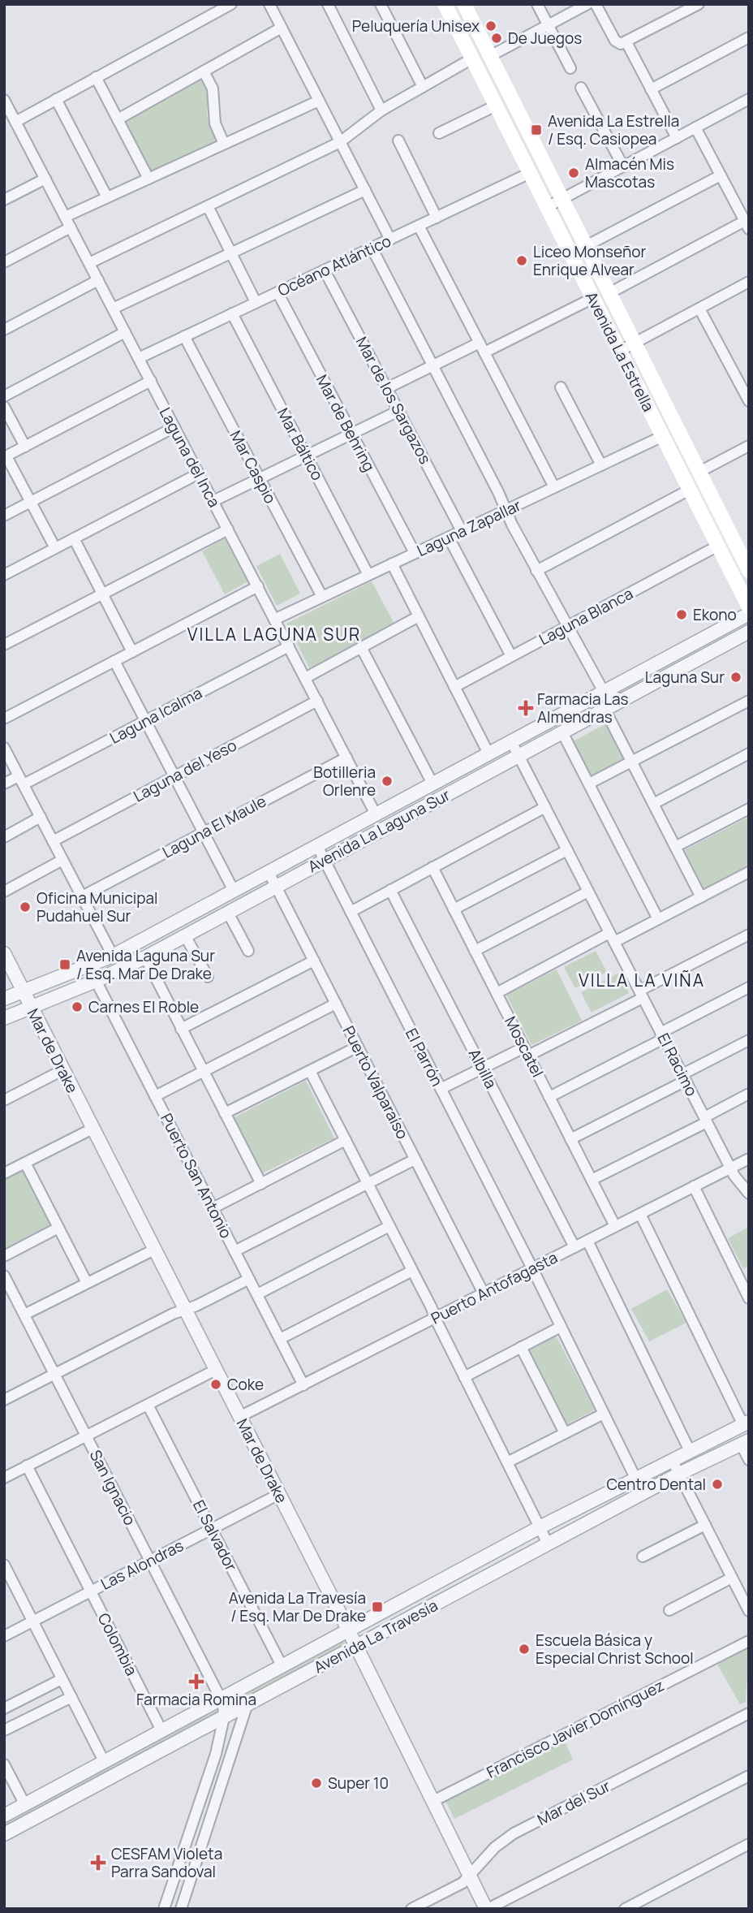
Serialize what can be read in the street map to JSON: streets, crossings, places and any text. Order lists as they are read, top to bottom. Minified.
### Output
{"streets":{"main road":["Avenida La Estrella"],"street":["Océano Atlántico","Mar de los Sargazos","Mar de Behring","Mar Báltico","Laguna del Inca","Mar Caspio","Laguna Zapallar","Laguna Blanca","Laguna Icalma","Laguna del Yeso","Laguna El Maule","Avenida La Laguna Sur","Moscatel","Mar de Drake","El Parrón","El Racimo","Albilla","Puerto Valparaíso","Puerto San Antonio","Puerto Antofagasta","San Ignacio","El Salvador","Las Alondras","Avenida La Travesía","Colombia","Francisco Javier Domínguez","Mar del Sur"]},"crossings":[["Océano Atlántico","Avenida La Estrella"],["Océano Atlántico","Mar de los Sargazos"],["Océano Atlántico","Mar de Behring"],["Océano Atlántico","Mar Báltico"],["Océano Atlántico","Laguna del Inca"],["Océano Atlántico","Mar Caspio"],["Avenida La Estrella","Laguna Zapallar"],["Avenida La Estrella","Laguna Blanca"],["Mar de los Sargazos","Laguna Zapallar"],["Mar de Behring","Laguna Zapallar"],["Mar Báltico","Laguna Zapallar"],["Laguna del Inca","Laguna Zapallar"],["Laguna del Inca","Laguna Icalma"],["Laguna del Inca","Laguna del Yeso"],["Laguna del Inca","Laguna El Maule"],["Laguna del Inca","Avenida La Laguna Sur"],["Mar Caspio","Laguna Zapallar"],["Avenida La Laguna Sur","Mar de Drake"],["Avenida La Laguna Sur","El Parrón"],["Avenida La Laguna Sur","El Racimo"],["Avenida La Laguna Sur","Puerto Valparaíso"],["Avenida La Laguna Sur","Puerto San Antonio"],["Moscatel","Puerto Antofagasta"],["Mar de Drake","Puerto Antofagasta"],["Mar de Drake","Las Alondras"],["Mar de Drake","Avenida La Travesía"],["Mar de Drake","Francisco Javier Domínguez"],["Mar de Drake","Mar del Sur"],["El Parrón","Puerto Antofagasta"],["El Parrón","Avenida La Travesía"],["El Racimo","Puerto Antofagasta"],["Albilla","Puerto Antofagasta"],["Puerto Valparaíso","Puerto Antofagasta"],["Puerto San Antonio","Puerto Antofagasta"],["San Ignacio","Las Alondras"],["San Ignacio","Avenida La Travesía"],["El Salvador","Las Alondras"],["El Salvador","Avenida La Travesía"],["Las Alondras","Colombia"],["Avenida La Travesía","Colombia"]],"districts":["VILLA LAGUNA SUR","VILLA LA VIÑA"],"places":{"other":["Peluquería Unisex","De Juegos","Almacén Mis Mascotas","Liceo Monseñor Enrique Alvear","Ekono","Laguna Sur","Botilleria Orlenre","Oficina Municipal Pudahuel Sur","Carnes El Roble","Coke","Centro Dental","Escuela Básica y Especial Christ School","Super 10"],"transit":["Avenida La Estrella / Esq. Casiopea","Avenida Laguna Sur / Esq. Mar De Drake","Avenida La Travesía / Esq. Mar De Drake"],"health":["Farmacia Las Almendras","Farmacia Romina","CESFAM Violeta Parra Sandoval"]}}
